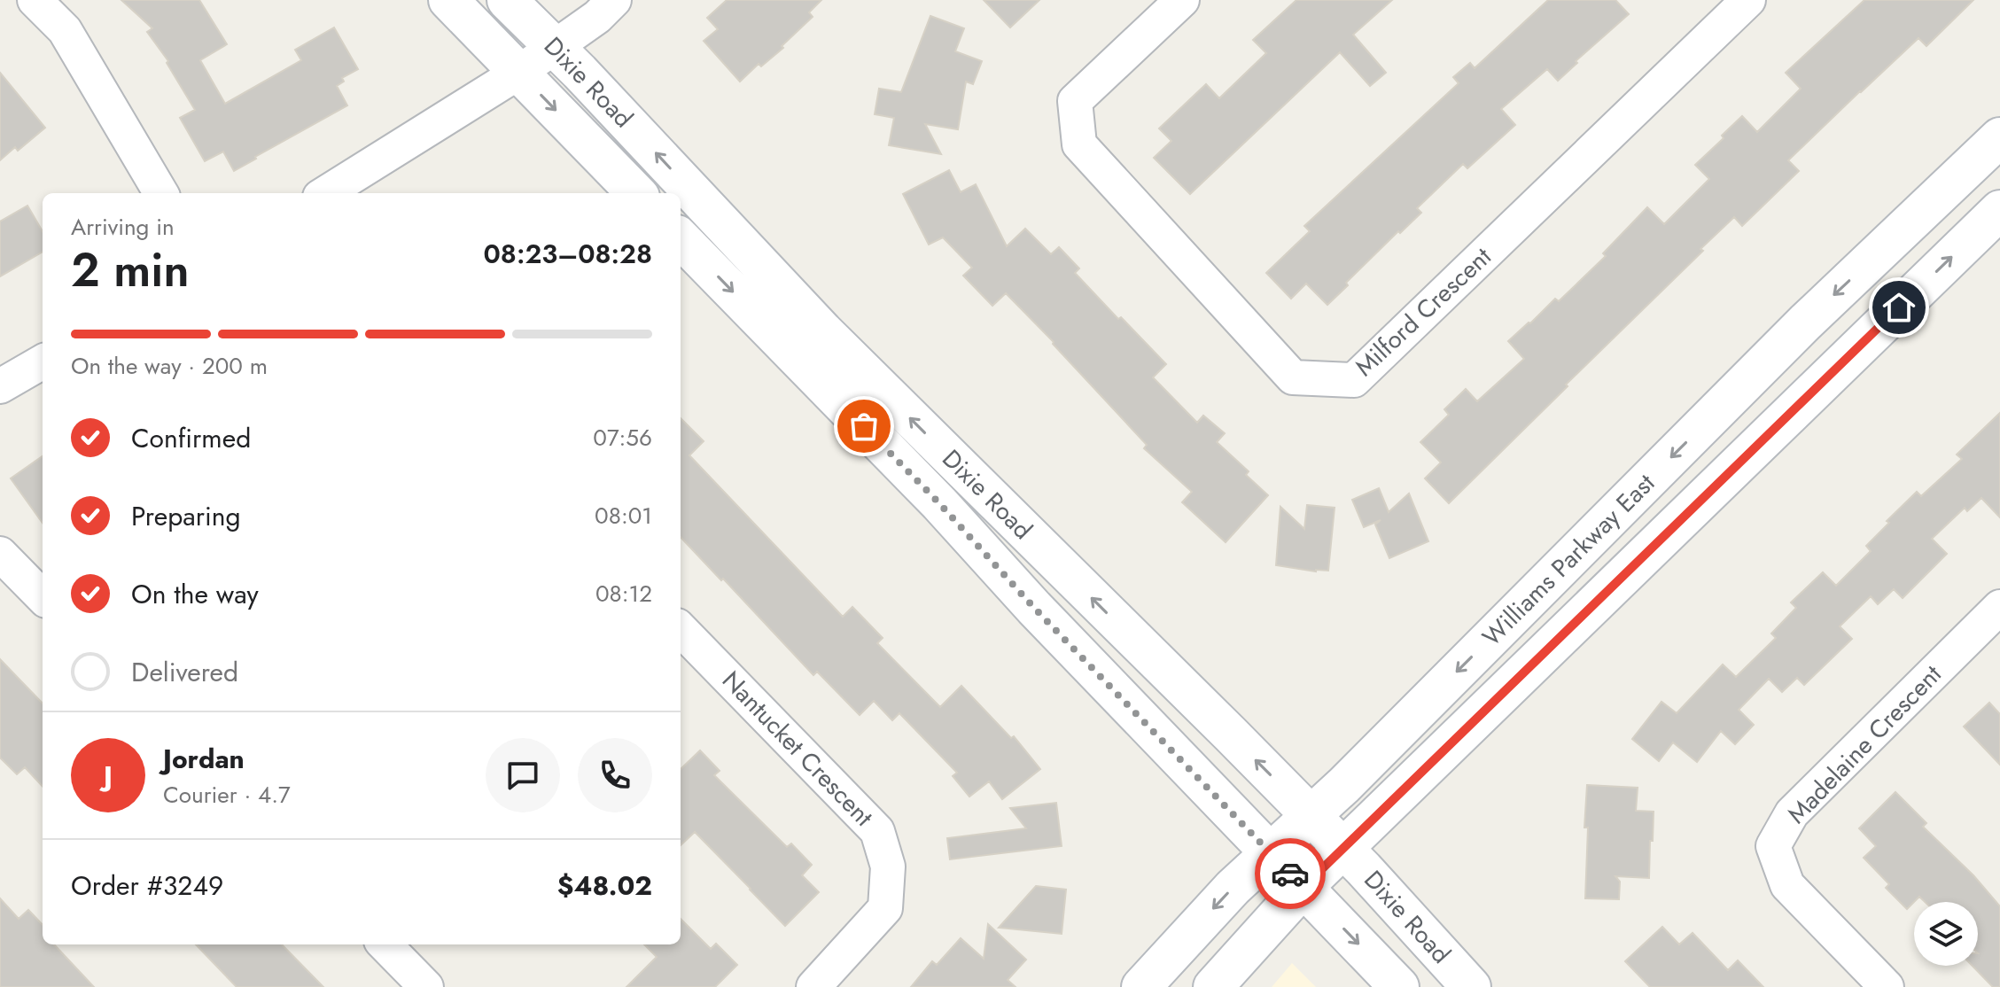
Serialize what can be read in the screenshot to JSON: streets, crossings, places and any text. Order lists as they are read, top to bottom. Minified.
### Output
{"streets":{"main road":["Dixie Road","Williams Parkway East"],"street":["Milford Crescent","Madelaine Crescent","Nantucket Crescent"]},"crossings":[["Dixie Road","Williams Parkway East"]],"page":{"heading":["2 min","Arriving in","08:23–08:28"],"panel":["Jordan","Courier · 4.7","Order #3249","$48.02"],"bar":"On the way · 200 m","list":[["Confirmed","07:56"],["Preparing","08:01"],["On the way","08:12"],"Delivered"],"round":"J"}}
